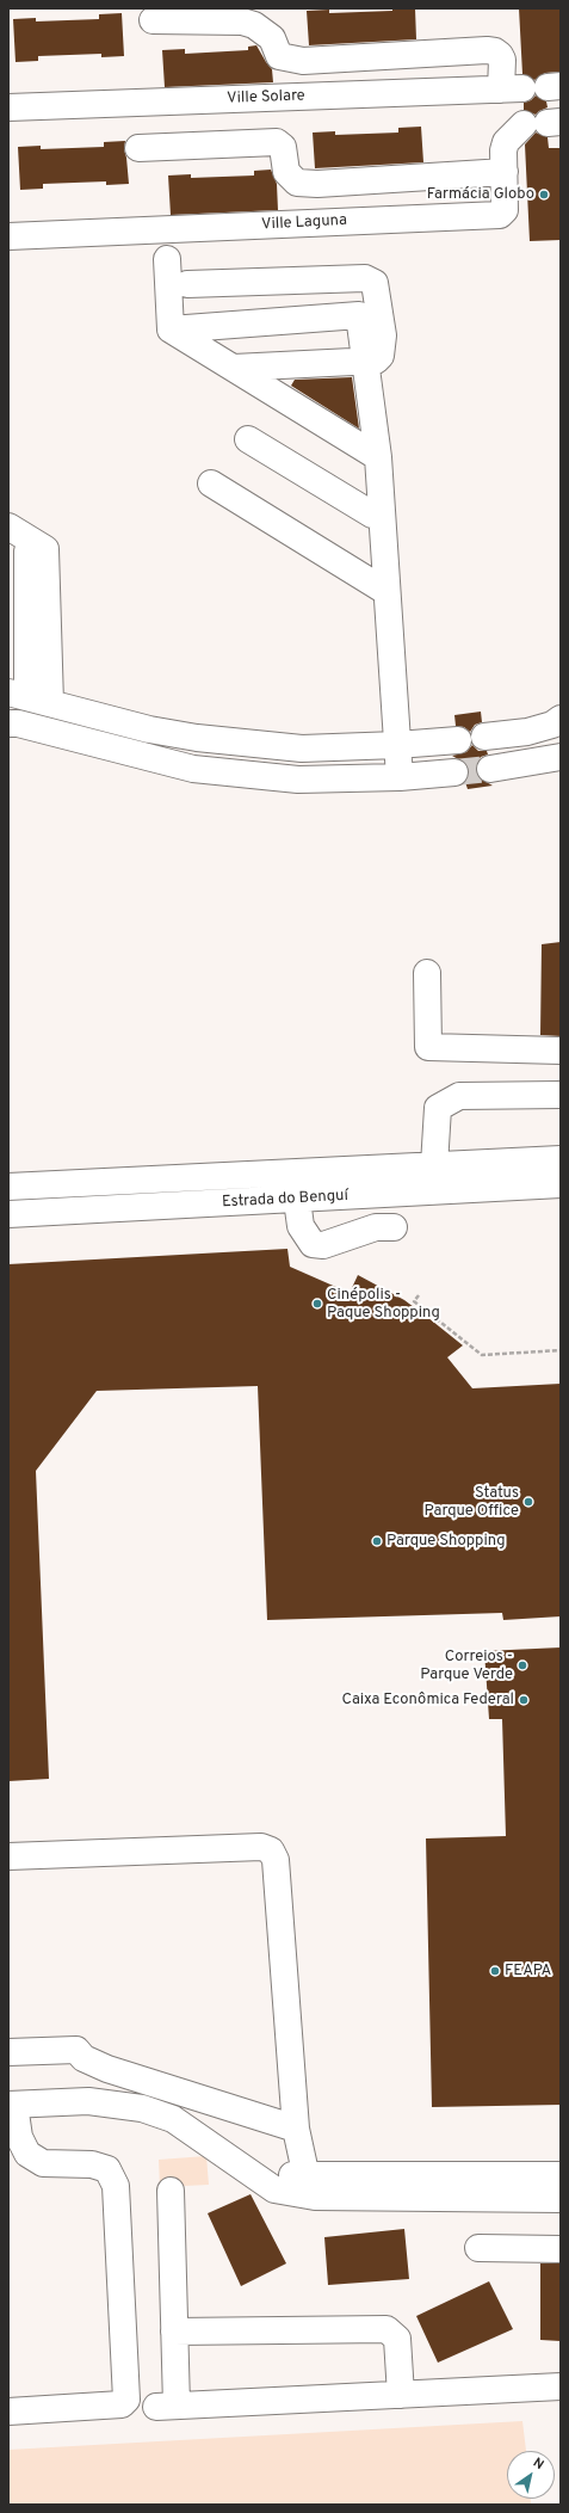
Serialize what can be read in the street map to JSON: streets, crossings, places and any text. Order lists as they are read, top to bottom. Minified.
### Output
{"streets":{"street":["Ville Solare","Ville Laguna","Estrada do Benguí"]},"places":["Farmácia Globo","Cinépolis - Paque Shopping","Status Parque Office","Parque Shopping","Correios - Parque Verde","Caixa Econômica Federal","FEAPA"],"north":"top right"}
